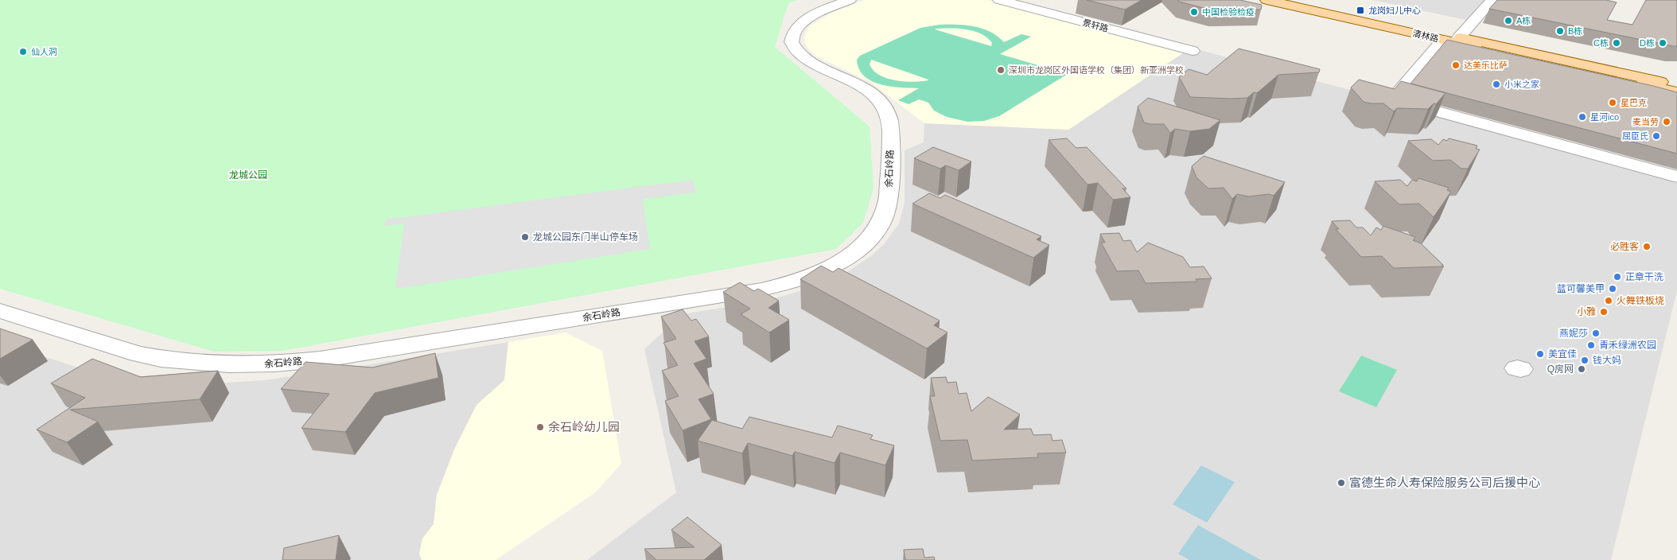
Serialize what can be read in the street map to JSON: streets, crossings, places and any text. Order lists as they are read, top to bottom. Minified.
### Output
{"streets":{"main road":["清林路"],"street":["景轩路","余石岭路"]},"parks":["龙城公园"],"places":{"transit":["龙岗妇儿中心"],"other":["中国检验检疫","A栋","B栋","C栋","D栋","仙人洞","达美乐比萨","深圳市龙岗区外国语学校（集团）新亚洲学校","小米之家","星巴克","星河ico","麦当劳","屈臣氏","龙城公园东门半山停车场","必胜客","正章干洗","蓝可馨美甲","火舞铁板烧","小雅","燕妮莎","青禾绿洲农园","美宜佳","钱大妈","Q房网","余石岭幼儿园","富德生命人寿保险服务公司后援中心"]}}
